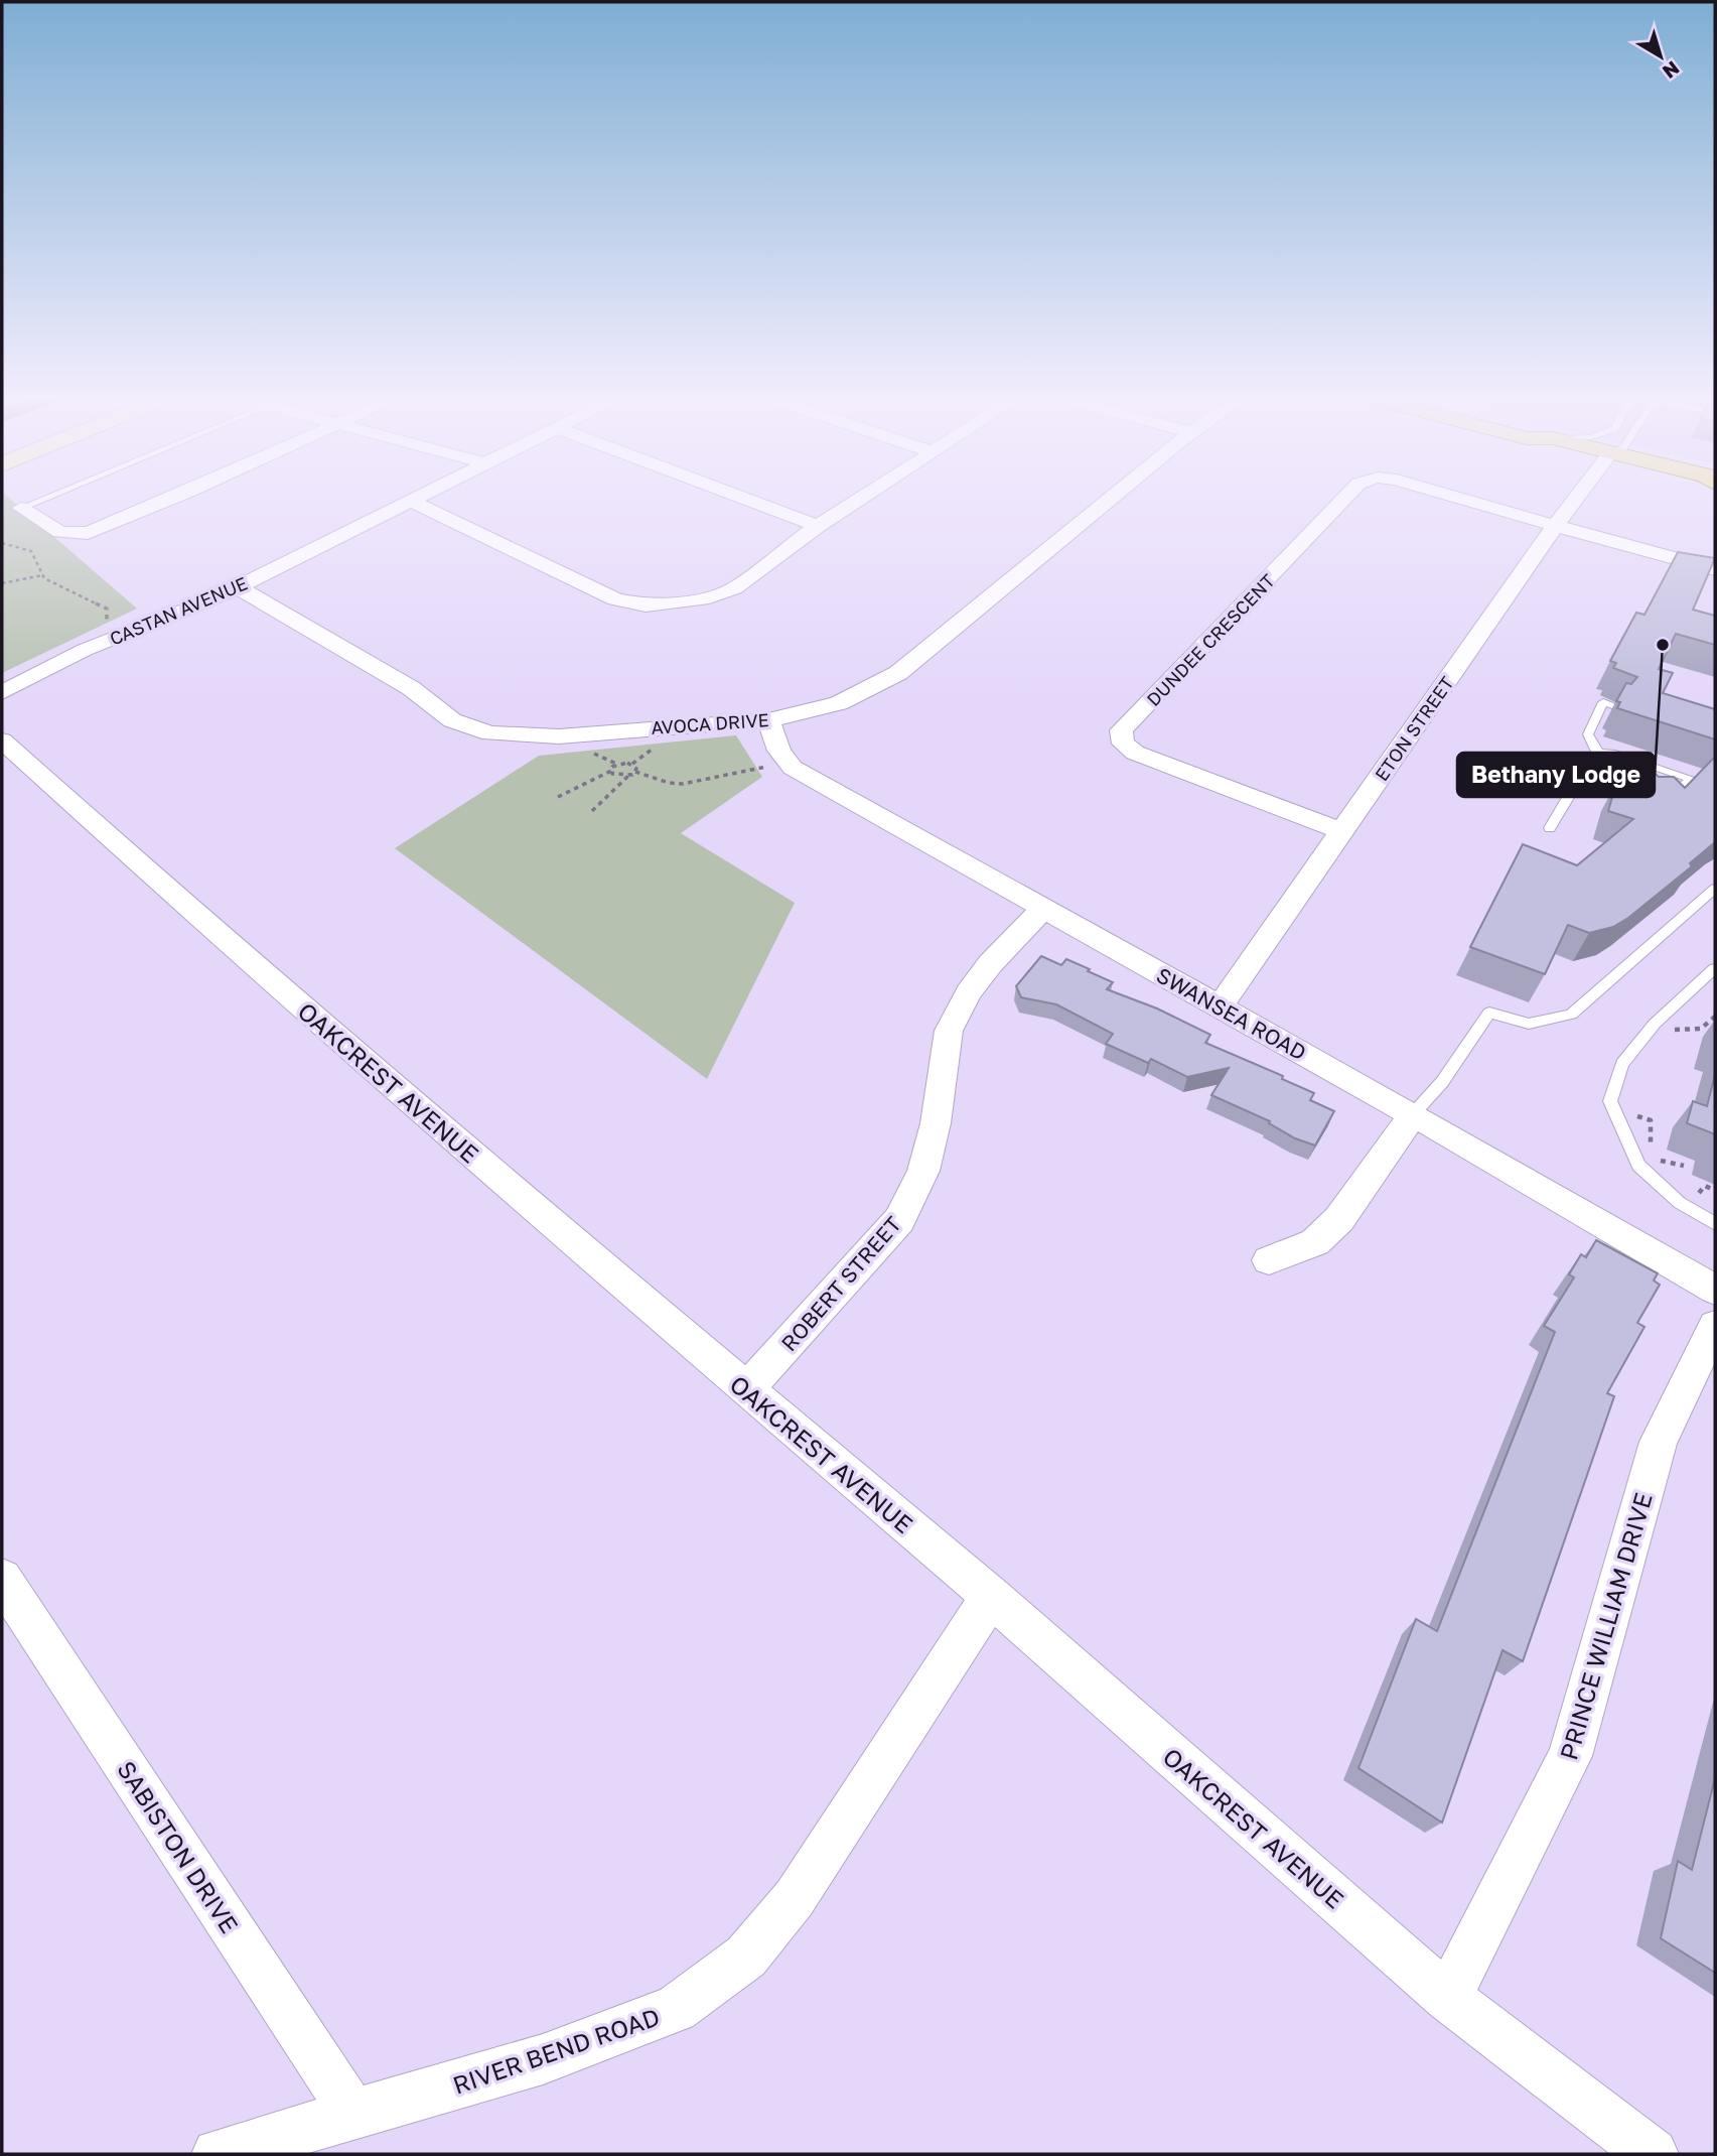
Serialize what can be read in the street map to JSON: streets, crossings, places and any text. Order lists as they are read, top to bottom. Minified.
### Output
{"streets":{"street":["CASTAN AVENUE","DUNDEE CRESCENT","AVOCA DRIVE","ETON STREET","SWANSEA ROAD","OAKCREST AVENUE","ROBERT STREET","PRINCE WILLIAM DRIVE","SABISTON DRIVE","RIVER BEND ROAD"]},"crossings":[["CASTAN AVENUE","AVOCA DRIVE"],["DUNDEE CRESCENT","ETON STREET"],["AVOCA DRIVE","SWANSEA ROAD"],["ETON STREET","SWANSEA ROAD"],["SWANSEA ROAD","ROBERT STREET"],["OAKCREST AVENUE","ROBERT STREET"],["OAKCREST AVENUE","PRINCE WILLIAM DRIVE"],["OAKCREST AVENUE","RIVER BEND ROAD"],["SABISTON DRIVE","RIVER BEND ROAD"]],"places":["Bethany Lodge"],"north":"bottom right"}
